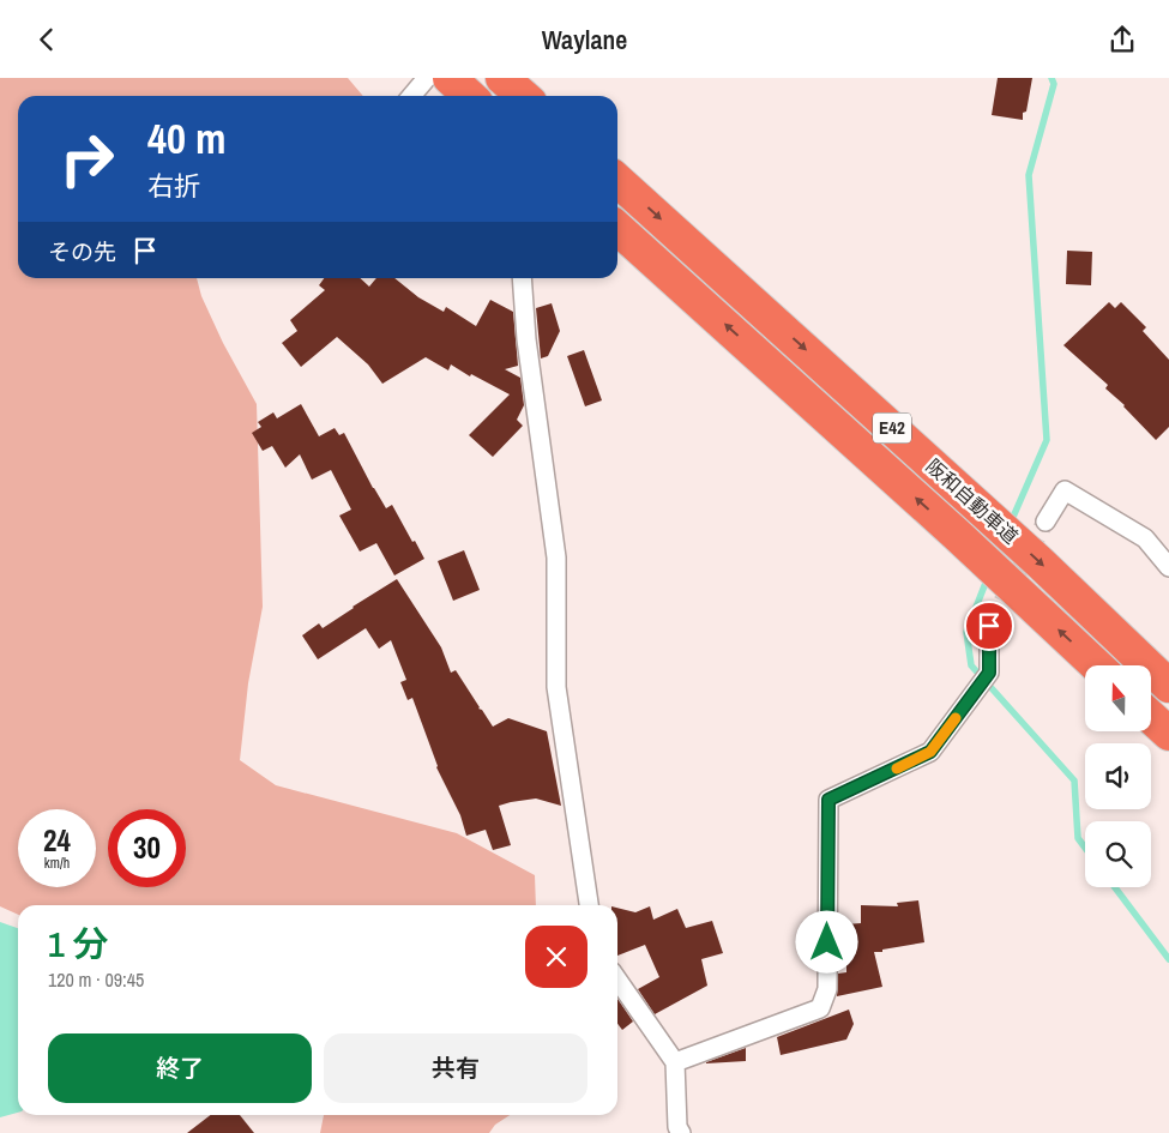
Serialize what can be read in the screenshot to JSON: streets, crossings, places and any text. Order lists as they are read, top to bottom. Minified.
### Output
{"streets":{"highway":["E42","阪和自動車道"]},"north":"top","page":{"header":"Waylane","turn":["40 m","右折"],"then":"その先","speed":"24 km/h","limit":"30","heading":["1 分","120 m · 09:45"],"buttons":["終了","共有"]}}
